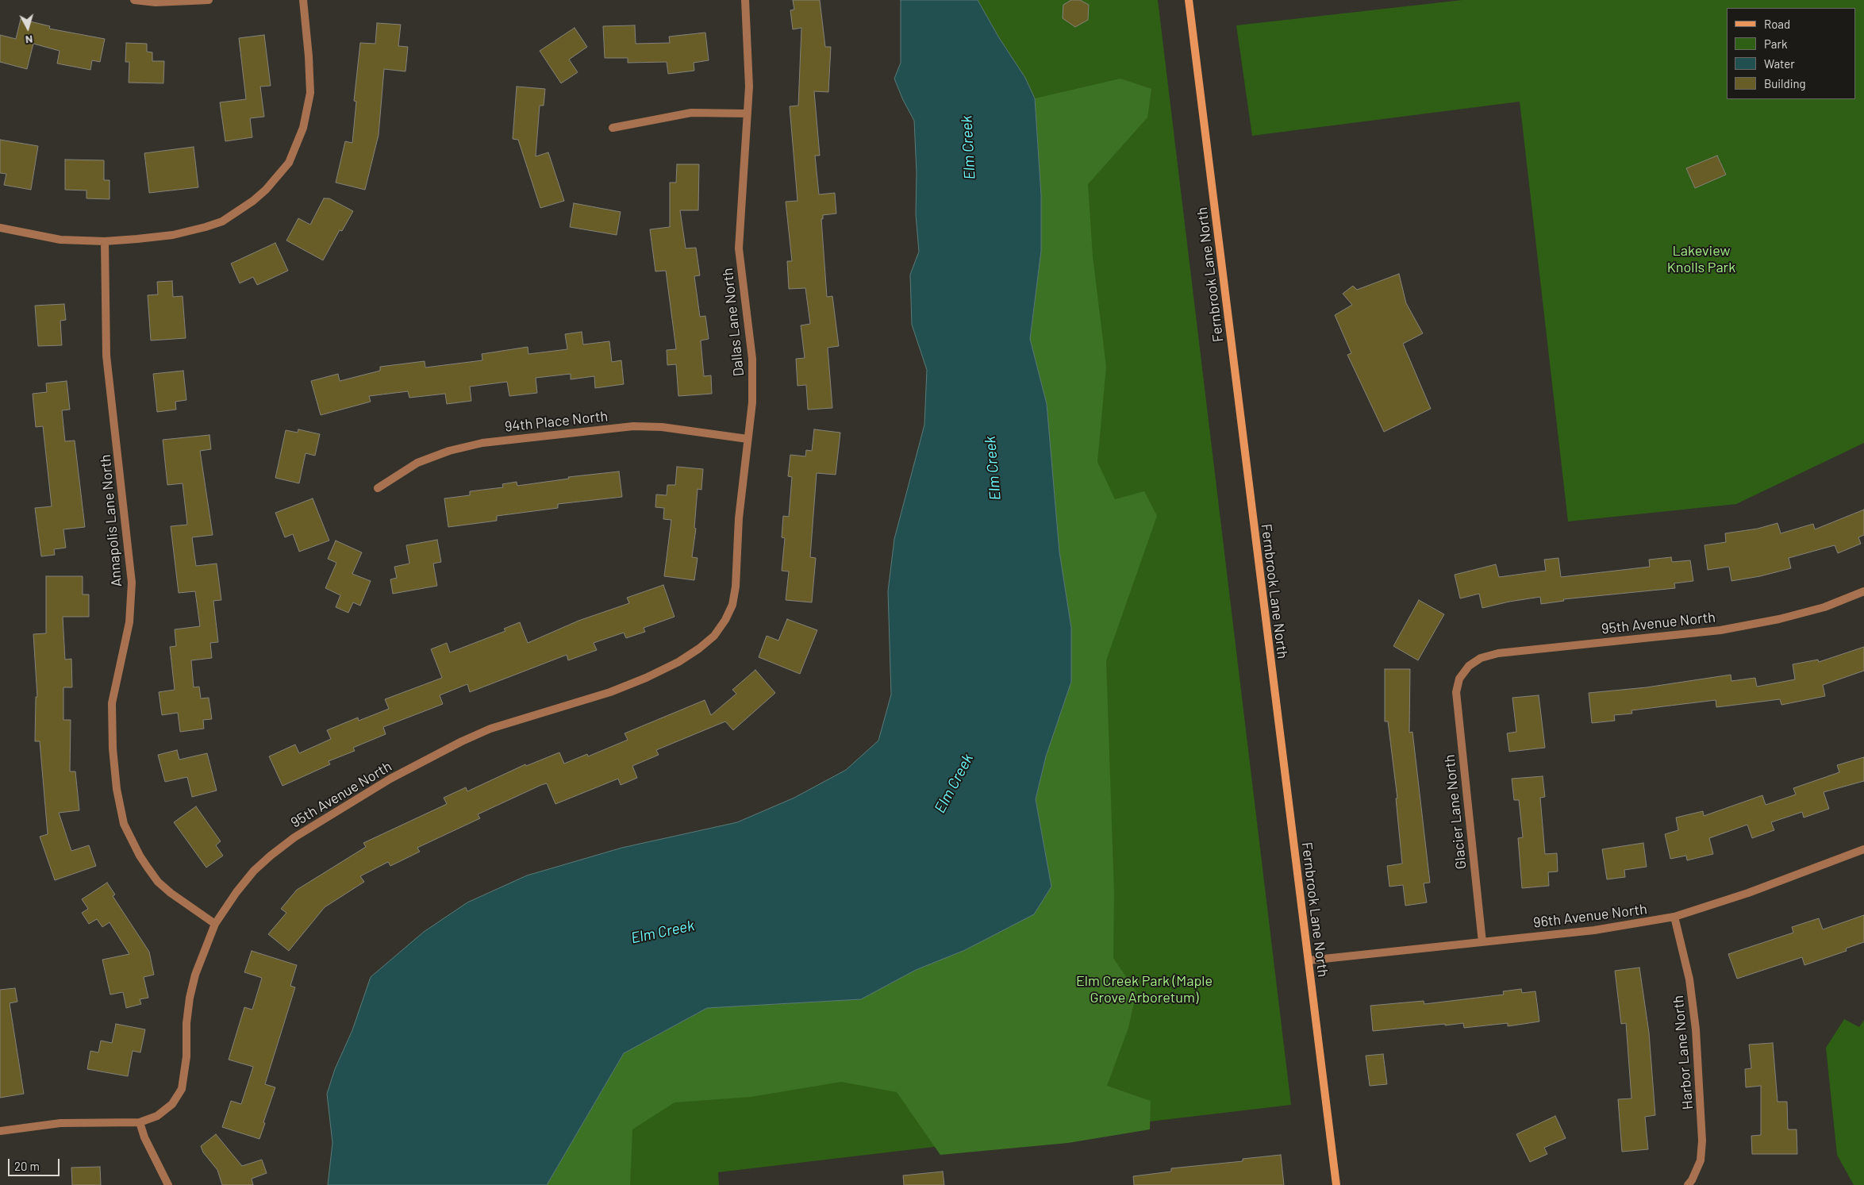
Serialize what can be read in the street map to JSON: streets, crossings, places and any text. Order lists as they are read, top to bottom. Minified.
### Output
{"streets":{"street":["Fernbrook Lane North","Dallas Lane North","94th Place North","Annapolis Lane North","95th Avenue North","Glacier Lane North","96th Avenue North","Harbor Lane North"]},"crossings":[["Fernbrook Lane North","96th Avenue North"],["Dallas Lane North","94th Place North"],["Dallas Lane North","95th Avenue North"],["Annapolis Lane North","95th Avenue North"],["95th Avenue North","Glacier Lane North"],["Glacier Lane North","96th Avenue North"],["96th Avenue North","Harbor Lane North"]],"water":["Elm Creek"],"parks":["Lakeview Knolls Park","Elm Creek Park (Maple Grove Arboretum)"],"legend":["Road","Park","Water","Building"],"scale_bar":"20 m","north":"bottom"}
